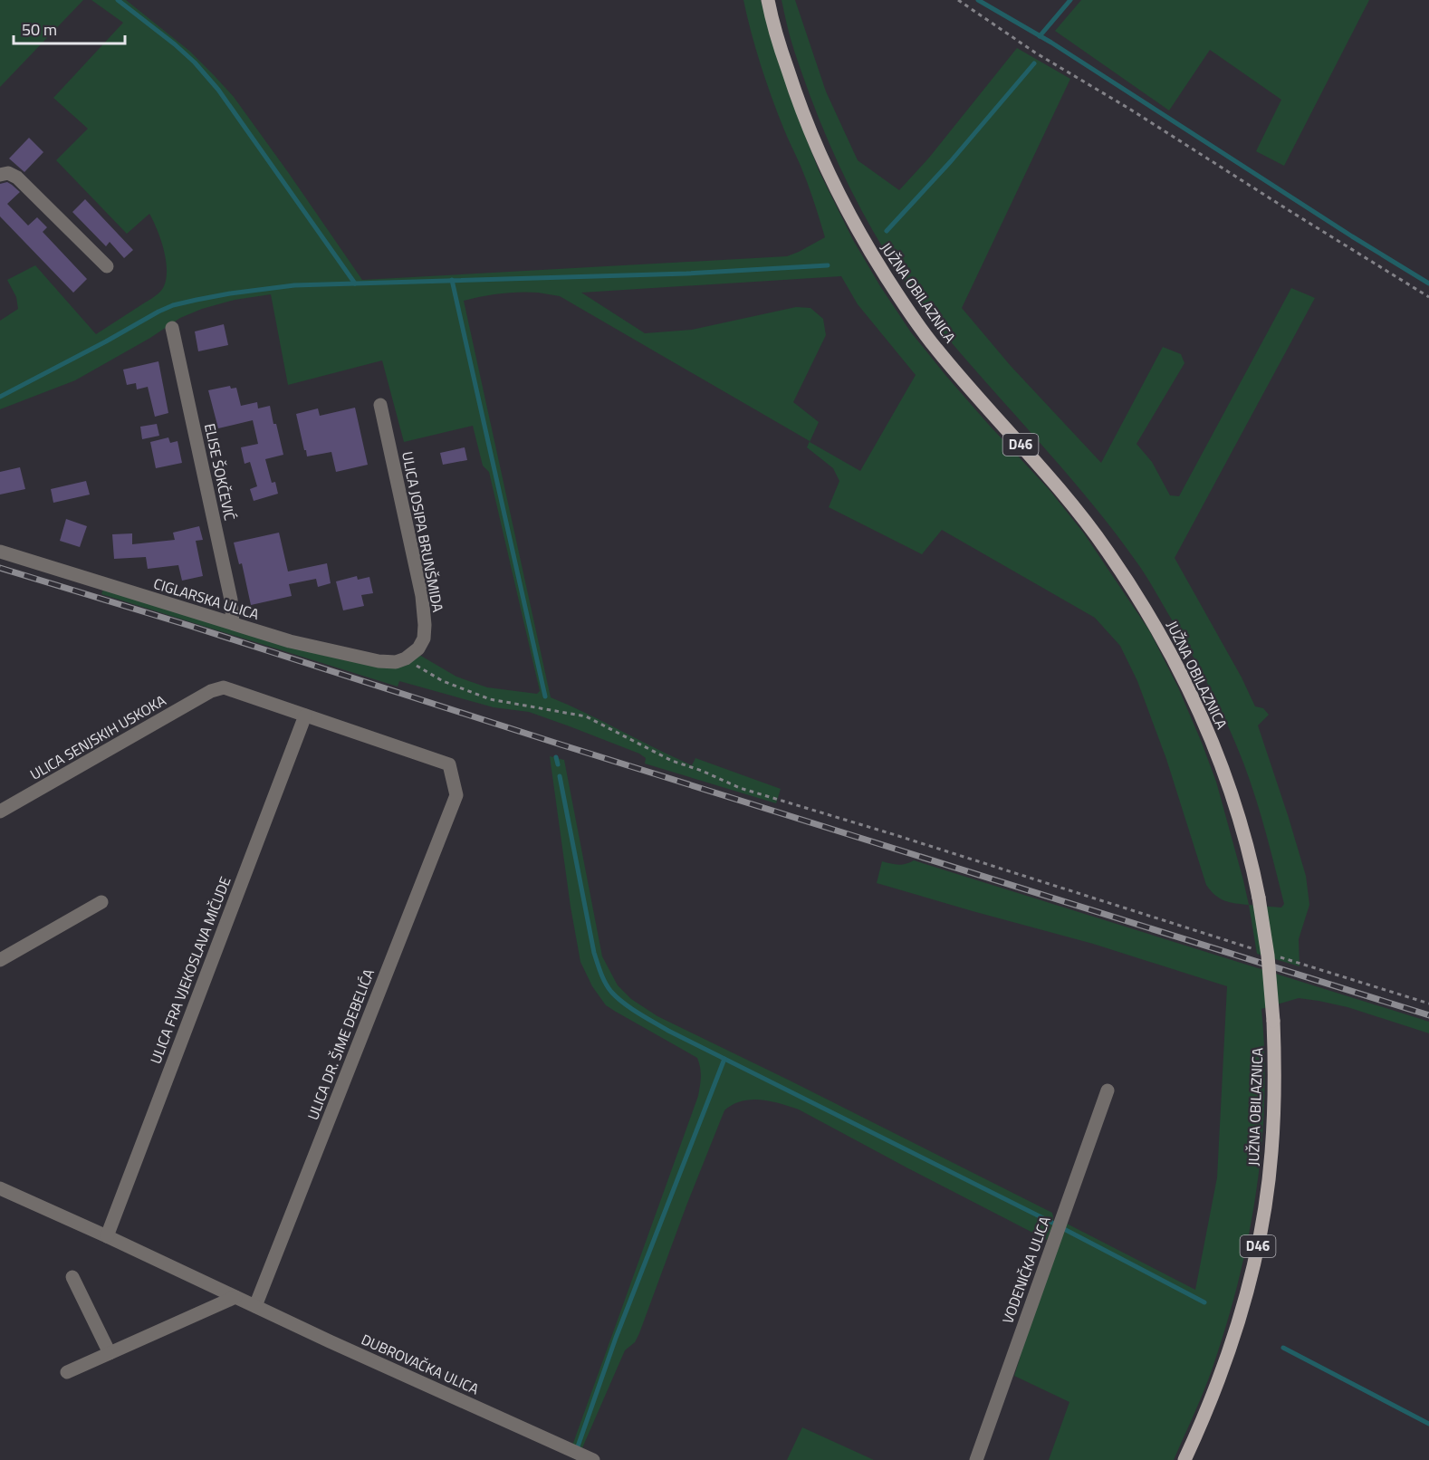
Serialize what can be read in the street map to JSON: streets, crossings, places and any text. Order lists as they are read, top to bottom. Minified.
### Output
{"streets":{"main road":["JUŽNA OBILAZNICA","D46"],"street":["ELISE ŠOKČEVIĆ","ULICA JOSIPA BRUNŠMIDA","CIGLARSKA ULICA","ULICA SENJSKIH USKOKA","ULICA FRA VJEKOSLAVA MIČUDE","ULICA DR. ŠIME DEBELIĆA","VODENIČKA ULICA","DUBROVAČKA ULICA"]},"crossings":[["ELISE ŠOKČEVIĆ","CIGLARSKA ULICA"],["ULICA JOSIPA BRUNŠMIDA","CIGLARSKA ULICA"],["ULICA SENJSKIH USKOKA","ULICA FRA VJEKOSLAVA MIČUDE"],["ULICA SENJSKIH USKOKA","ULICA DR. ŠIME DEBELIĆA"],["ULICA FRA VJEKOSLAVA MIČUDE","ULICA DR. ŠIME DEBELIĆA"],["ULICA FRA VJEKOSLAVA MIČUDE","DUBROVAČKA ULICA"],["ULICA DR. ŠIME DEBELIĆA","DUBROVAČKA ULICA"]],"scale_bar":"50 m"}
